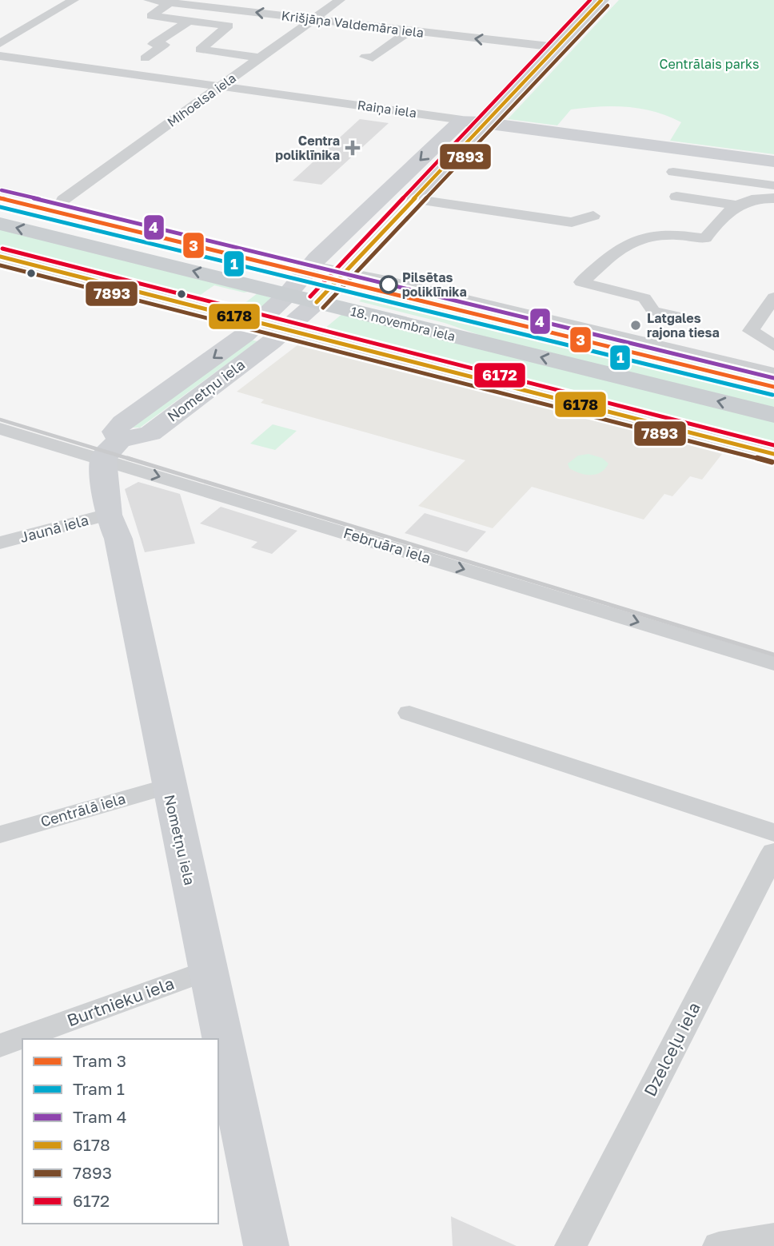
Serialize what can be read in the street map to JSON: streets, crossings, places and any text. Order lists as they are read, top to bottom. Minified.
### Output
{"streets":{"main road":["18. novembra iela"],"street":["Krišjāņa Valdemāra iela","Mihoelsa iela","Raiņa iela","Nometņu iela","Jaunā iela","Februāra iela","Centrālā iela","Burtnieku iela","Dzelceļu iela"]},"crossings":[["Krišjāņa Valdemāra iela","Mihoelsa iela"],["Krišjāņa Valdemāra iela","Nometņu iela"],["Mihoelsa iela","Raiņa iela"],["Raiņa iela","Nometņu iela"],["18. novembra iela","Nometņu iela"],["Nometņu iela","Jaunā iela"],["Nometņu iela","Februāra iela"],["Nometņu iela","Centrālā iela"],["Nometņu iela","Burtnieku iela"]],"parks":["Centrālais parks"],"places":{"health":["Centra poliklīnika"],"other":["Pilsētas poliklīnika","Latgales rajona tiesa"]},"lines":["transit line 6178","transit line 6172","transit line 7893","tram line 4","tram line 3","tram line 1"],"legend":["Tram 3","Tram 1","Tram 4","6178","7893","6172"]}
